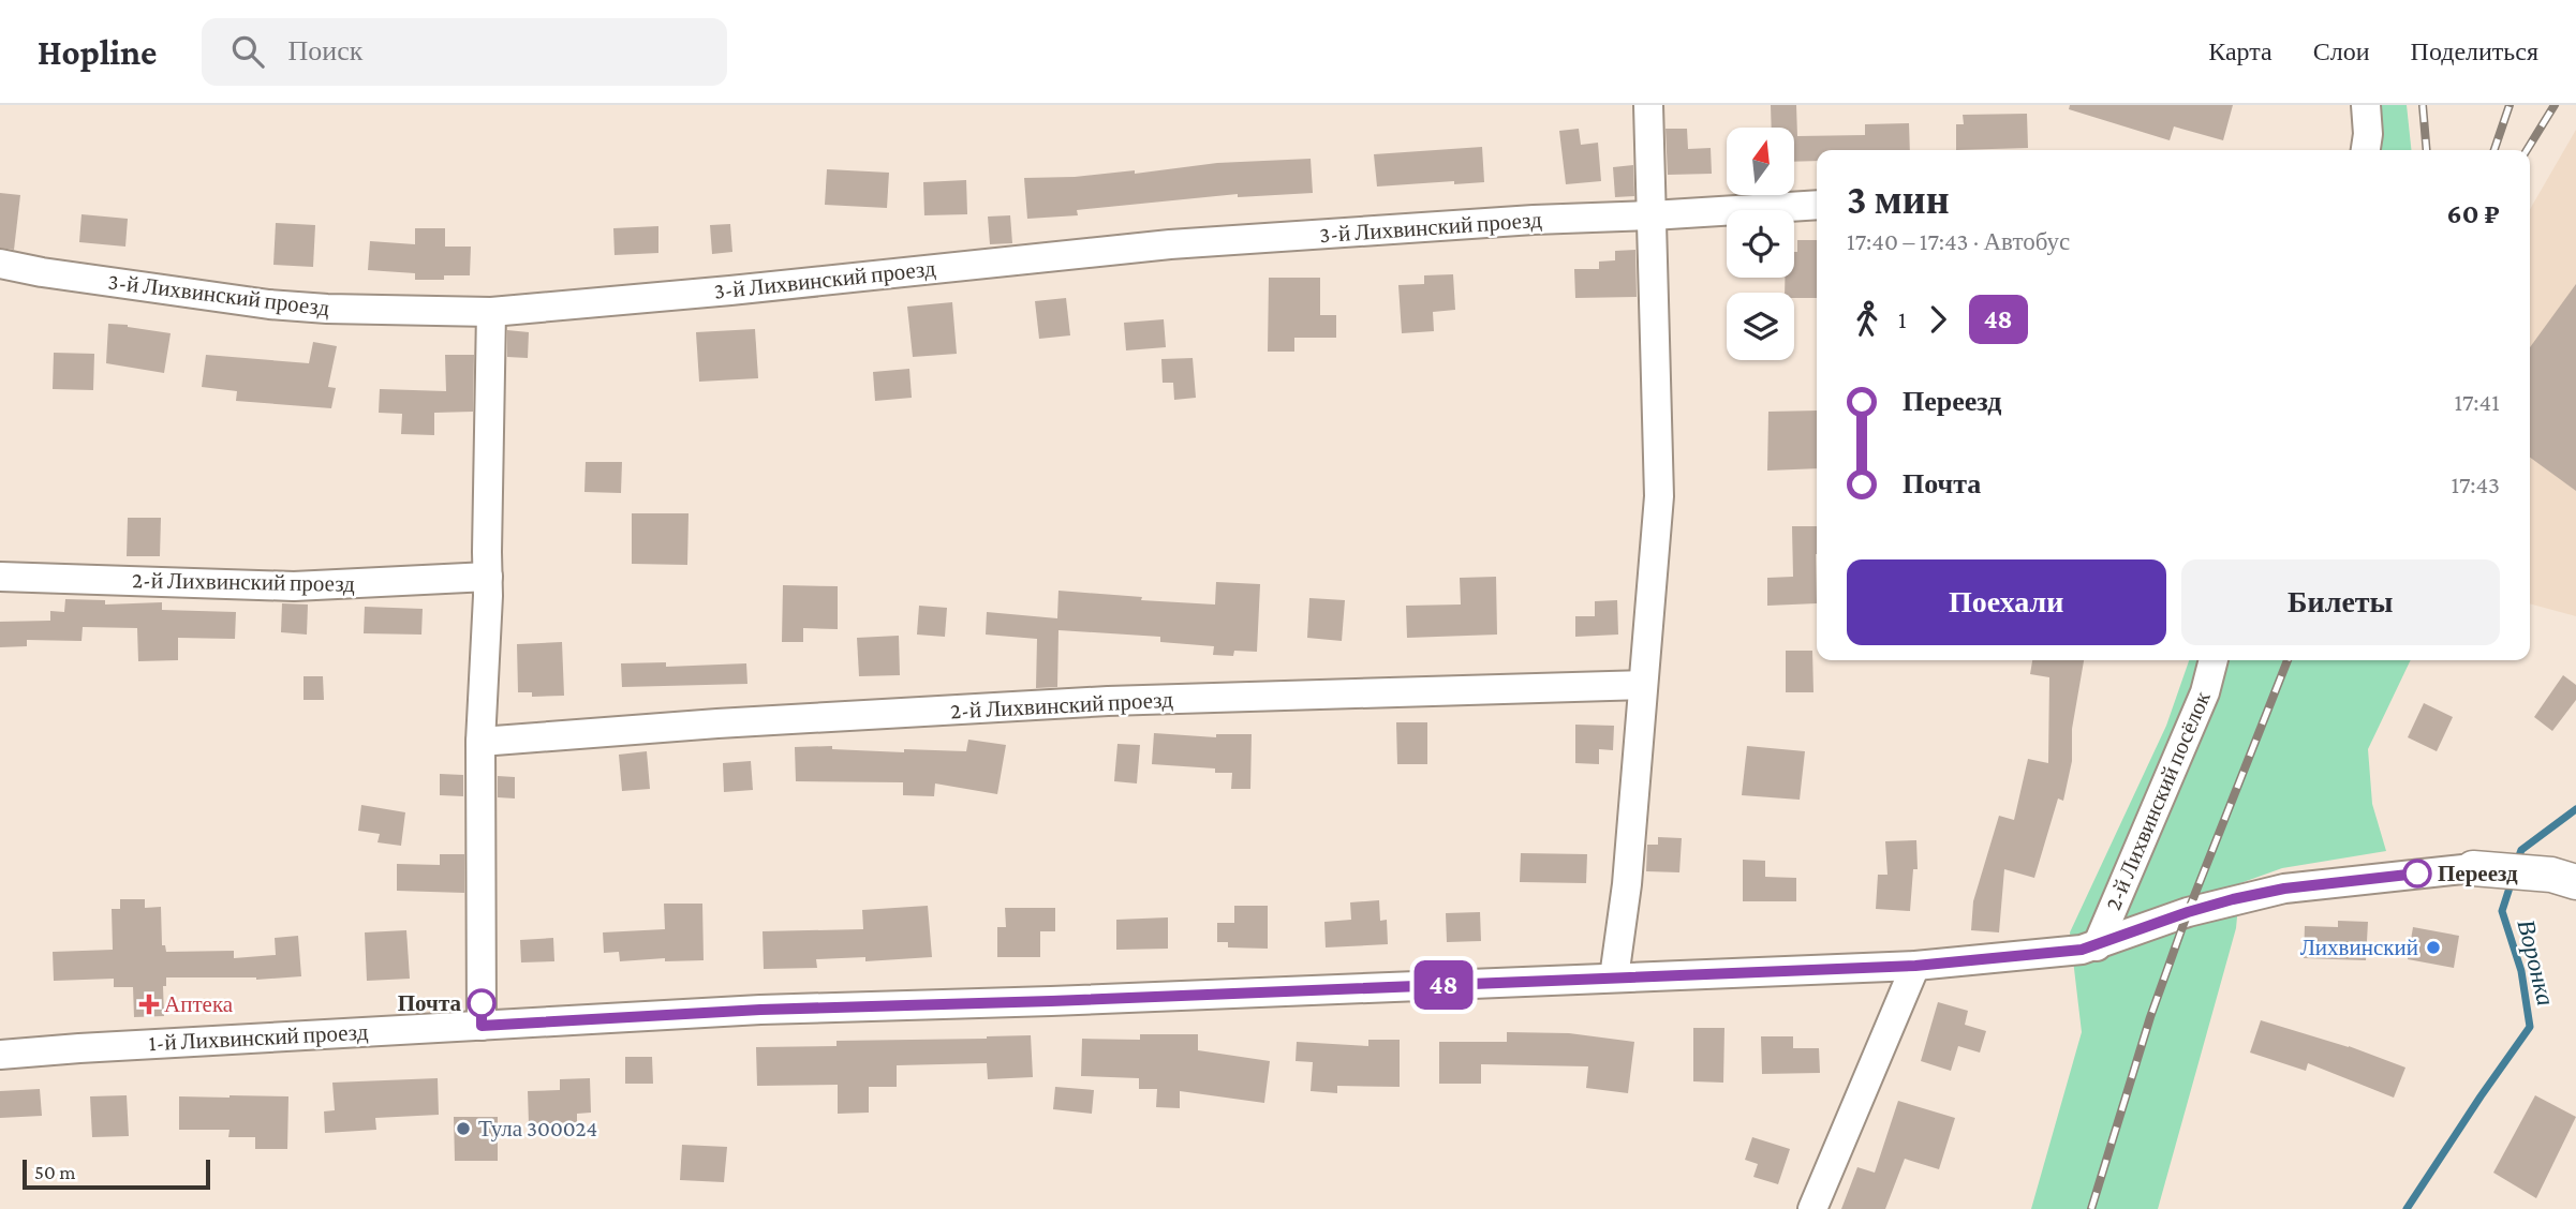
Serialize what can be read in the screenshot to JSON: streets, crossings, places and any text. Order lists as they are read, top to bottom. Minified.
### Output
{"streets":{"street":["3-й Лихвинский проезд","2-й Лихвинский проезд","2-й Лихвинский посёлок","1-й Лихвинский проезд"]},"crossings":[["2-й Лихвинский посёлок","1-й Лихвинский проезд"]],"water":["Воронка"],"places":{"other":["Переезд","Лихвинский","Почта","Тула 300024"],"health":["Аптека"]},"lines":["bus line 48"],"scale_bar":"50 m","north":"top","page":{"header":"Hopline","search":"Поиск","nav":["Карта","Слои","Поделиться"],"on_map":"48","heading":["3 мин","17:40 – 17:43 · Автобус","60 ₽"],"legs":["1","48"],"list":[{"name":"Переезд","value":"17:41"},{"name":"Почта","value":"17:43"}],"buttons":["Поехали","Билеты"],"scale":"50 m"}}
